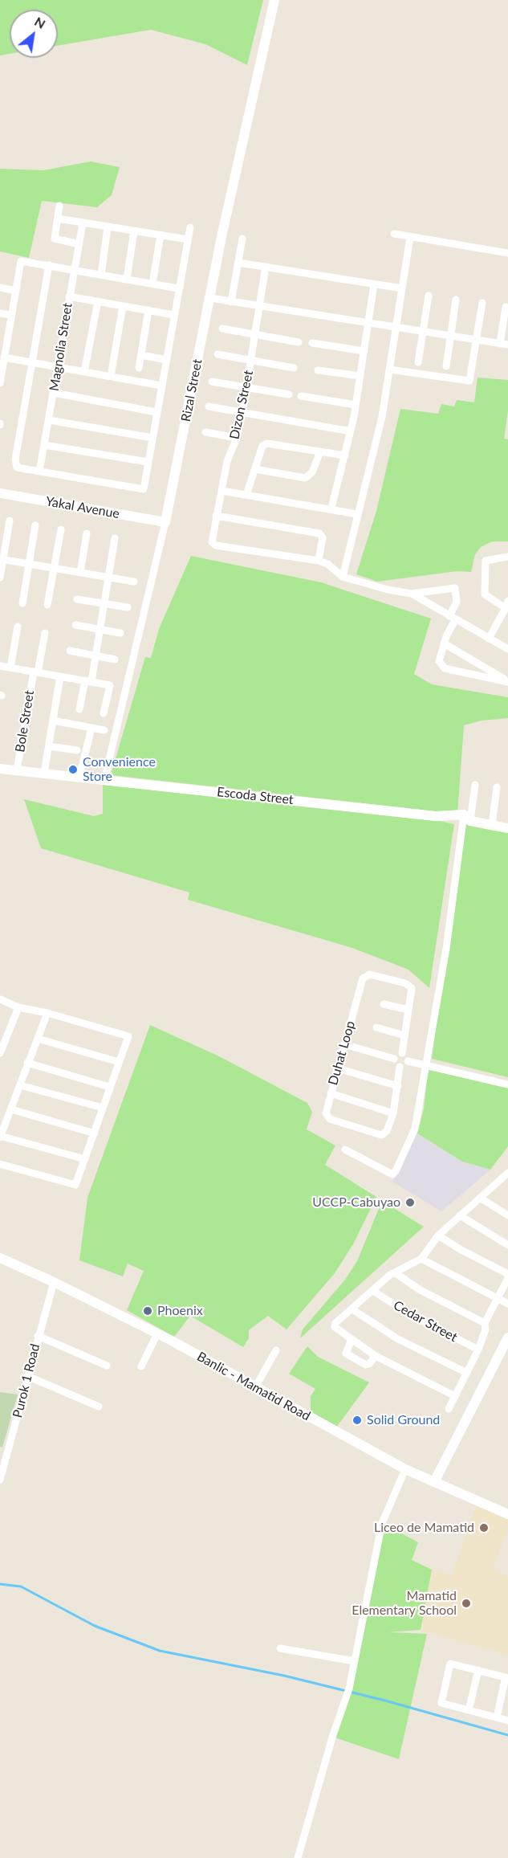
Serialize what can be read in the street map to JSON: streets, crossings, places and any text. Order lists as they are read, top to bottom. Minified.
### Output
{"streets":{"street":["Magnolia Street","Rizal Street","Dizon Street","Yakal Avenue","Bole Street","Escoda Street","Duhat Loop","Cedar Street","Purok 1 Road","Banlic - Mamatid Road"]},"crossings":[["Rizal Street","Yakal Avenue"],["Rizal Street","Escoda Street"],["Bole Street","Escoda Street"],["Purok 1 Road","Banlic - Mamatid Road"]],"places":["Convenience Store","UCCP-Cabuyao","Phoenix","Solid Ground","Liceo de Mamatid","Mamatid Elementary School"],"north":"top right"}
